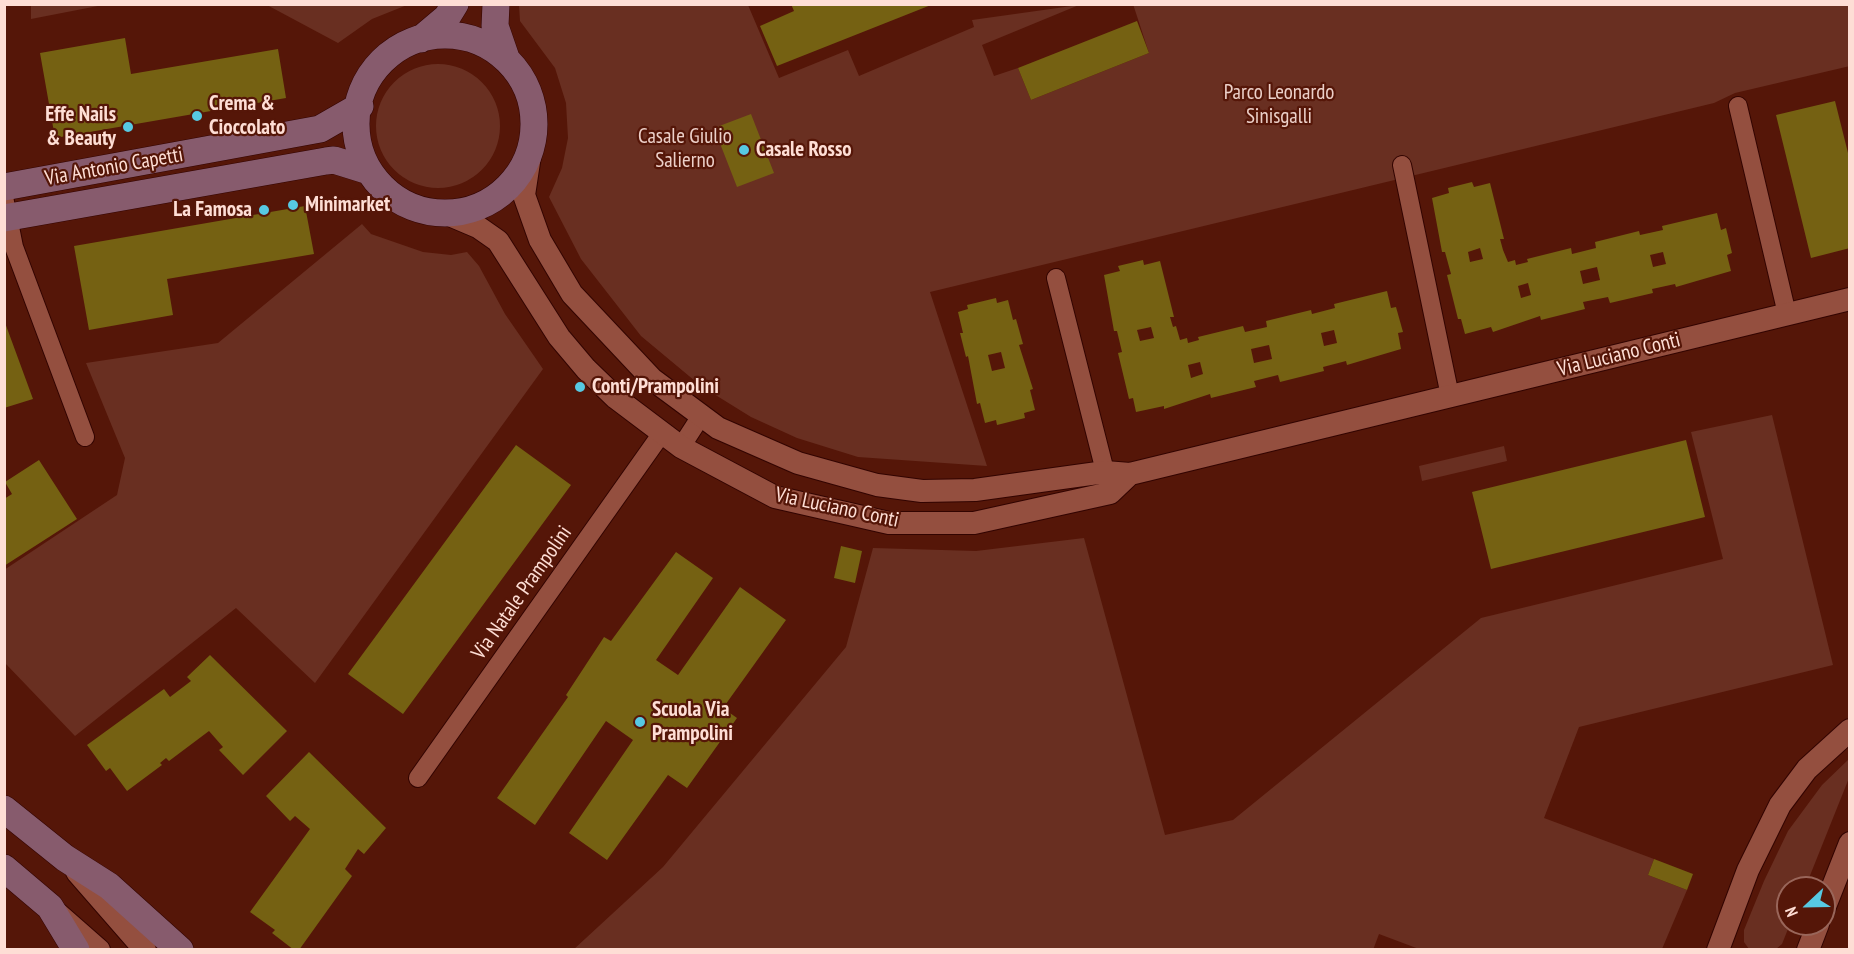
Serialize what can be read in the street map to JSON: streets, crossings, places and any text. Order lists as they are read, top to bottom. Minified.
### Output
{"streets":{"main road":["Via Antonio Capetti"],"street":["Via Luciano Conti","Via Natale Prampolini"]},"crossings":[["Via Antonio Capetti","Via Luciano Conti"],["Via Luciano Conti","Via Natale Prampolini"]],"parks":["Parco Leonardo Sinisgalli","Casale Giulio Salierno"],"places":["Crema & Cioccolato","Effe Nails & Beauty","Casale Rosso","Minimarket","La Famosa","Conti/Prampolini","Scuola Via Prampolini"],"north":"left"}
